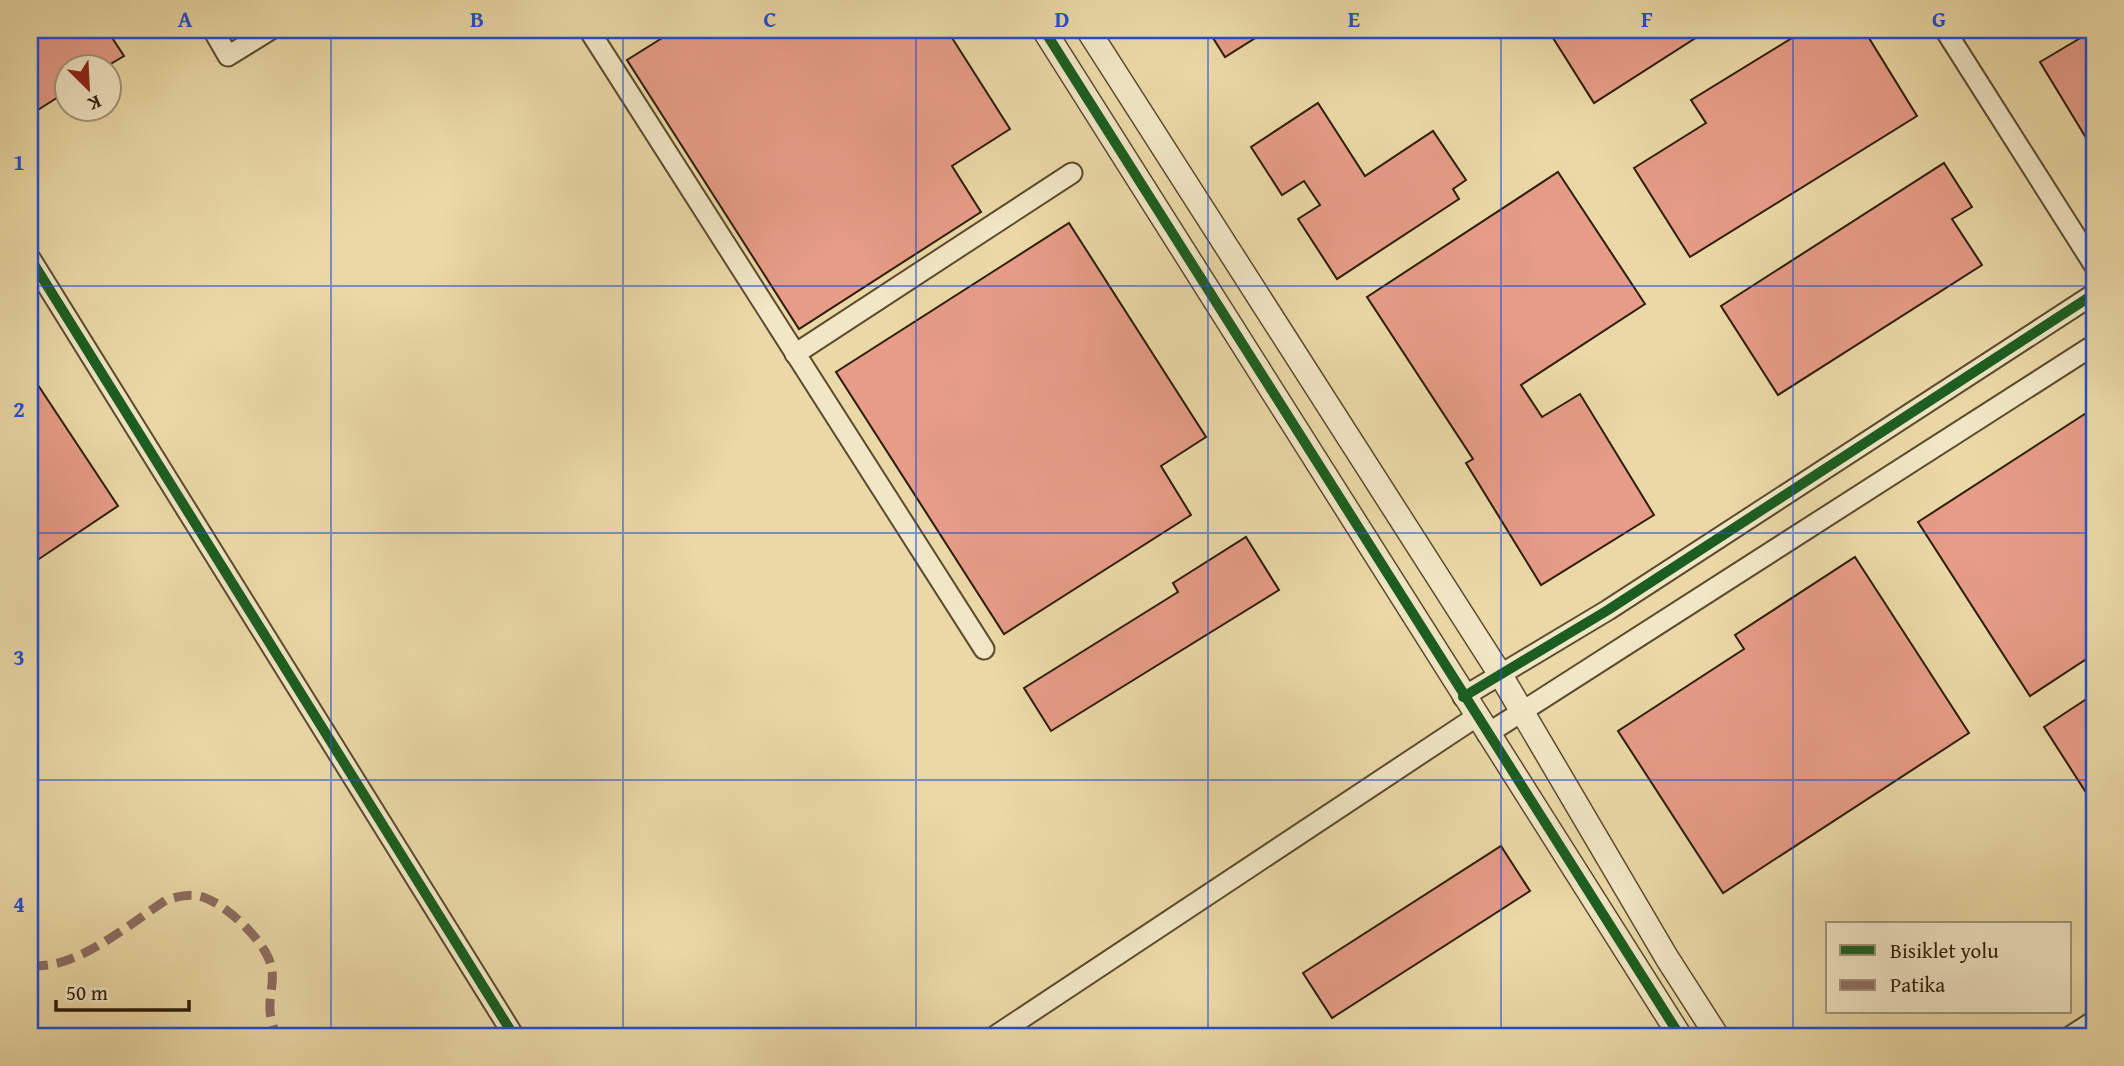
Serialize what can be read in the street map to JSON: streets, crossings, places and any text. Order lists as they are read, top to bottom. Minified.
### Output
{"legend":["Bisiklet yolu","Patika"],"scale_bar":"50 m","north":"bottom right","grid":{"columns":["A","B","C","D","E","F","G"],"rows":["1","2","3","4"]}}
